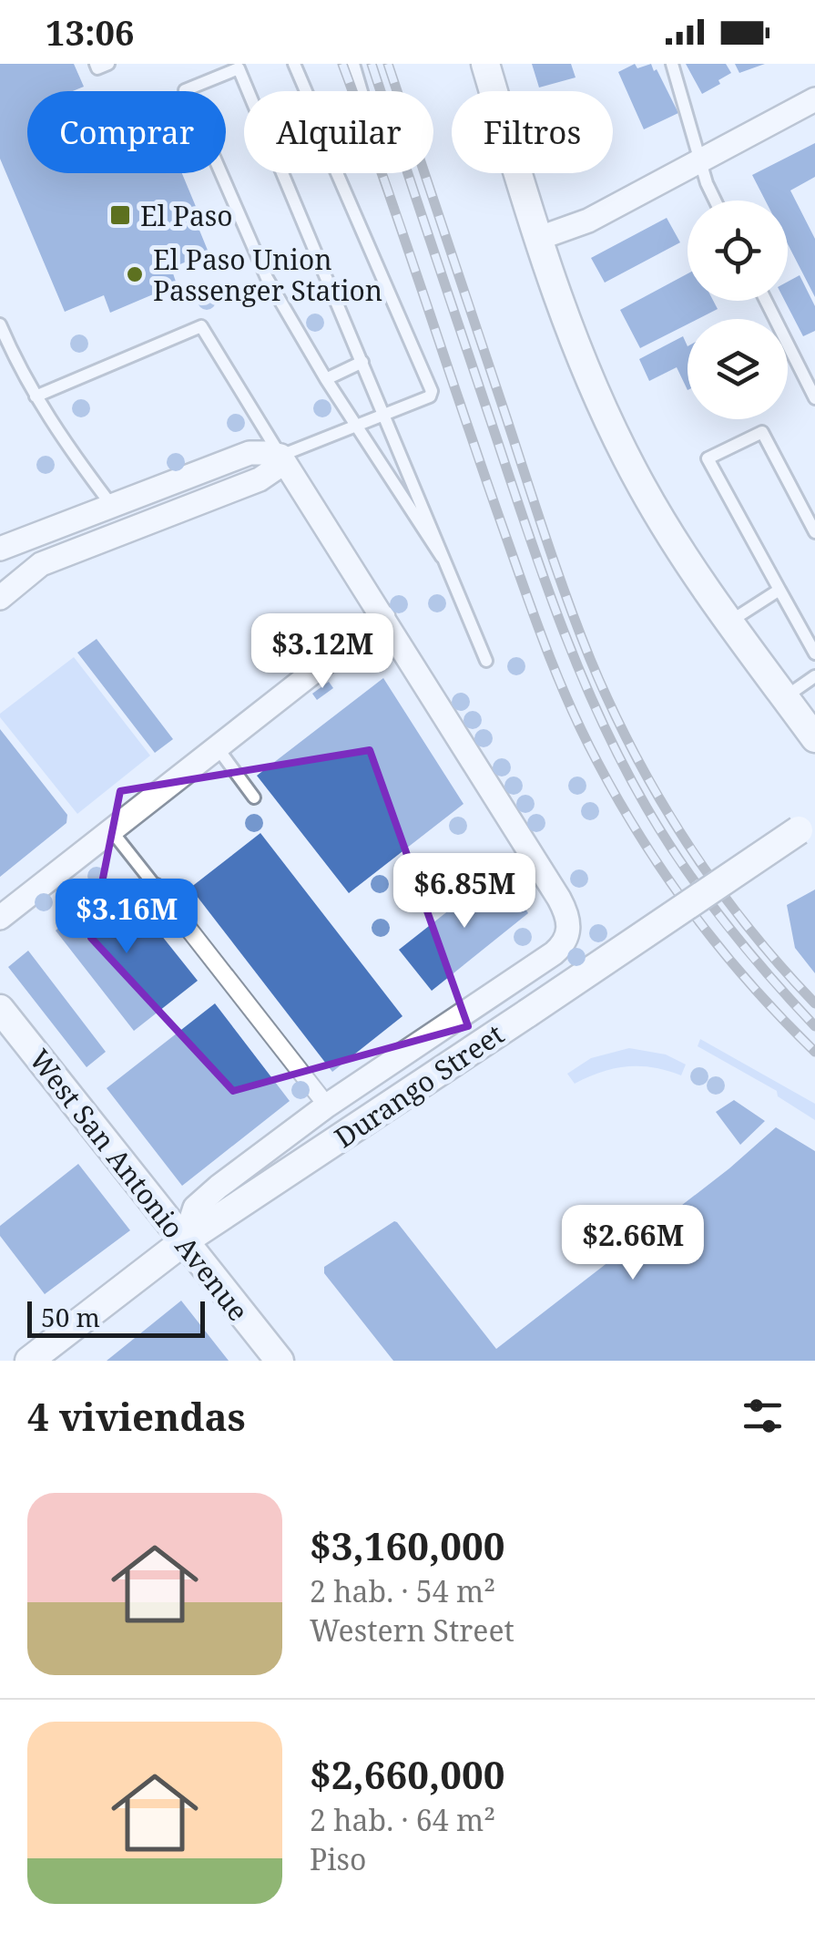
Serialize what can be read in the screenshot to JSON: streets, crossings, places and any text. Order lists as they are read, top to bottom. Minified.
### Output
{"streets":{"street":["Durango Street","West San Antonio Avenue"]},"crossings":[["Durango Street","West San Antonio Avenue"]],"places":{"transit":["El Paso"],"other":["El Paso Union Passenger Station"]},"scale_bar":"50 m","page":{"status":"13:06","chip":["Comprar","Alquilar","Filtros"],"price":["$3.12M","$6.85M","$3.16M","$2.66M"],"scale":"50 m","heading":"4 viviendas","list":[{"name":"$3,160,000","note":"2 hab. · 54 m² · Western Street"},{"name":"$2,660,000","note":"2 hab. · 64 m² · Piso"}]}}
